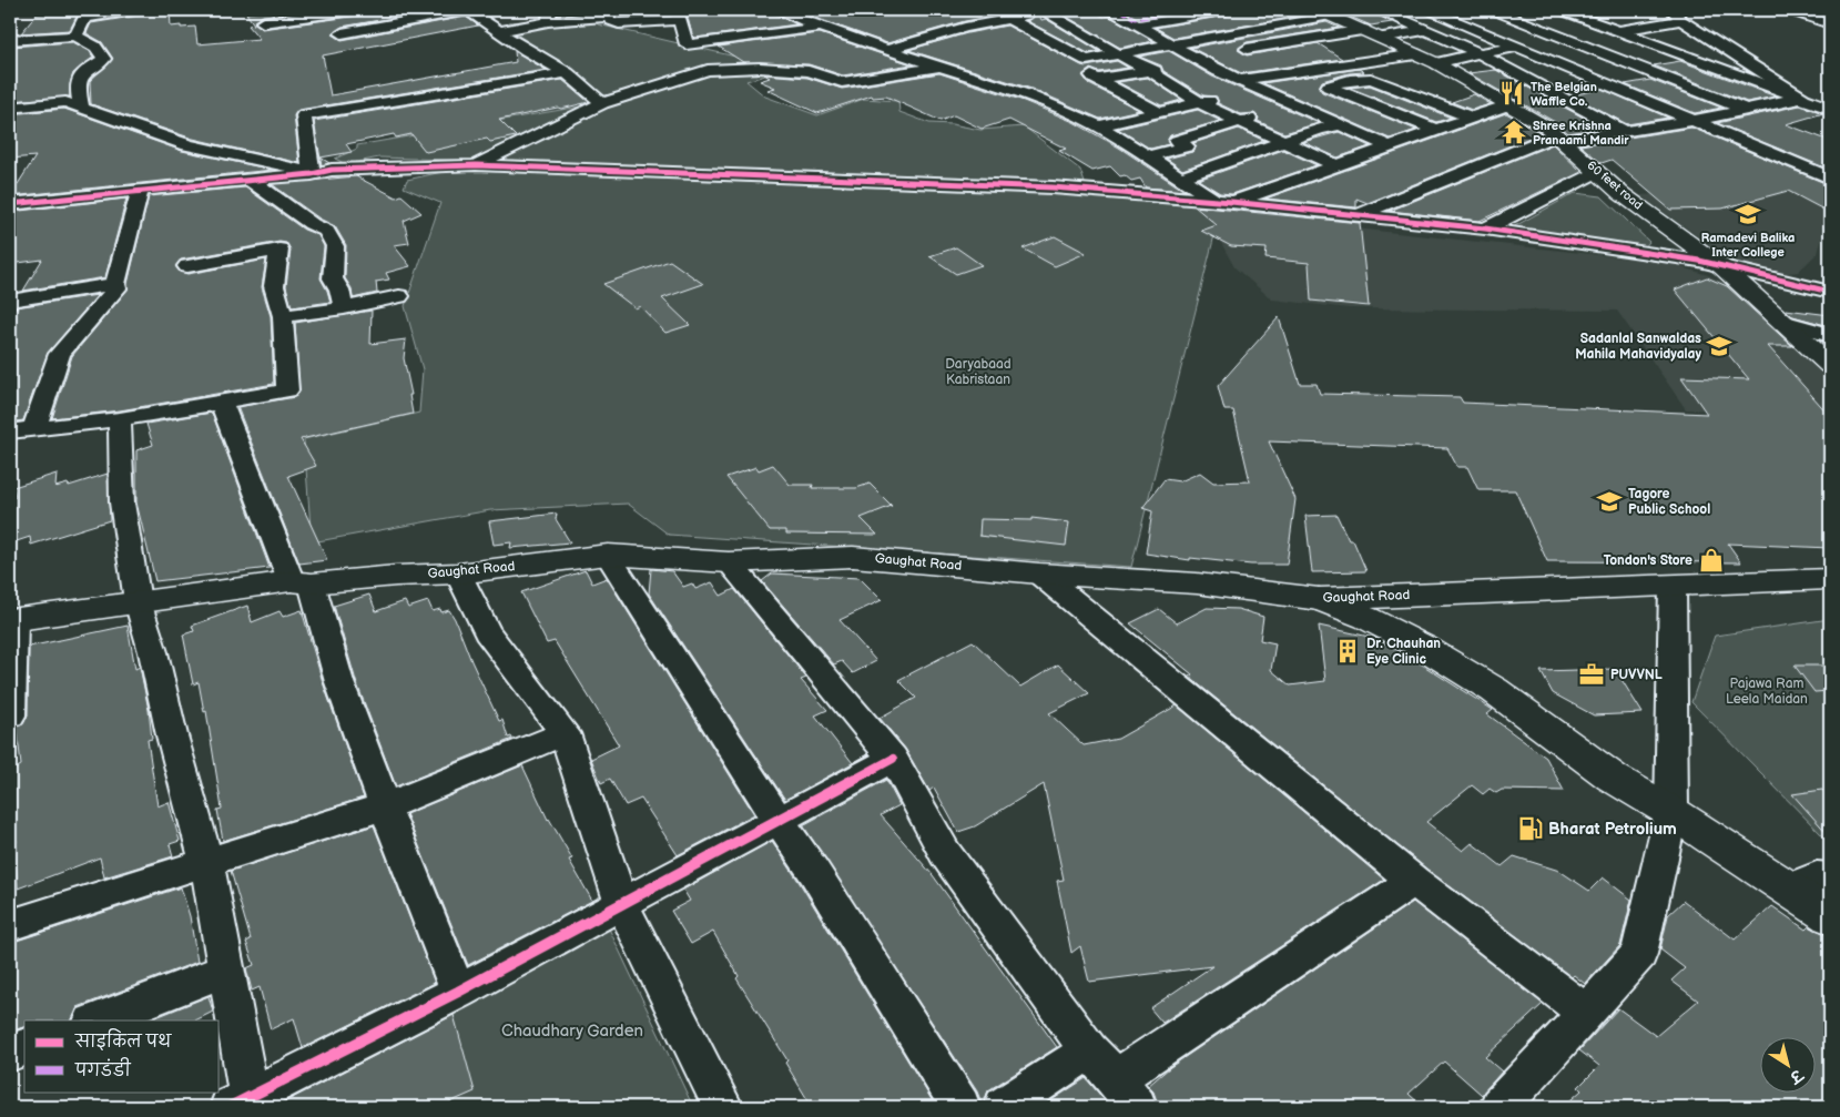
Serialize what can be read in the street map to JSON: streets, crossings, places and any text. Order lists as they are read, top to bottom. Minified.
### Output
{"streets":{"street":["60 feet road","Gaughat Road"]},"parks":["Daryabaad Kabristaan","Pajawa Ram Leela Maidan","Chaudhary Garden"],"places":{"restaurant":["The Belgian Waffle Co."],"temple":["Shree Krishna Pranaami Mandir"],"school or university":["Ramadevi Balika Inter College","Sadanlal Sanwaldas Mahila Mahavidyalay","Tagore Public School"],"shop":["Tondon's Store"],"building":["Dr. Chauhan Eye Clinic"],"office":["PUVVNL"],"fuel station":["Bharat Petrolium"]},"legend":["साइकिल पथ","पगडंडी"],"north":"bottom right"}
